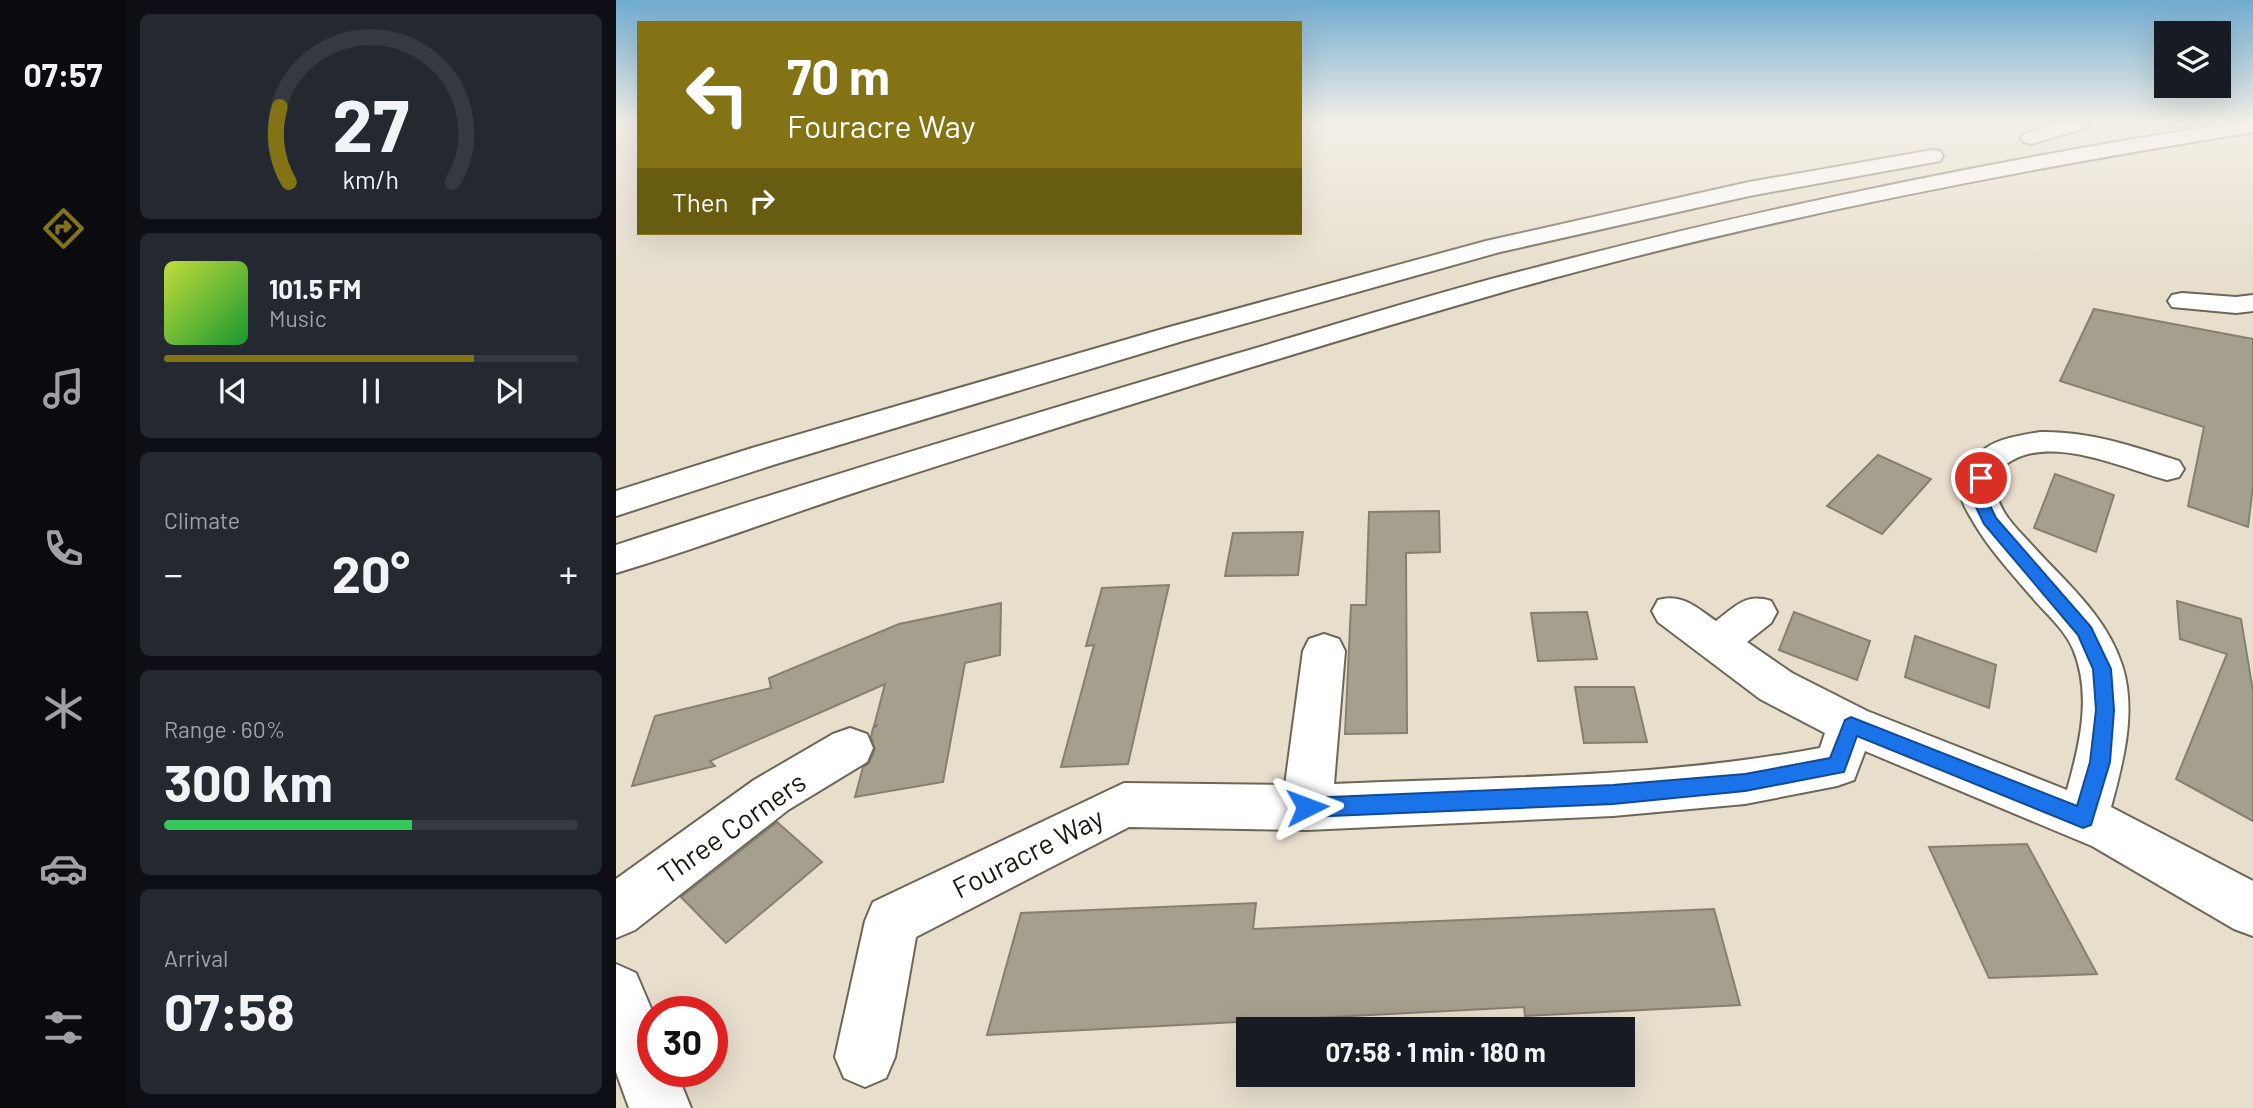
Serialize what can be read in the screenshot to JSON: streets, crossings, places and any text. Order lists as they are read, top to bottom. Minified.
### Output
{"streets":{"main road":["Three Corners","Fouracre Way"]},"page":{"tabs":"07:57","turn":["70 m","Fouracre Way"],"then":"Then","song":["101.5 FM","Music"],"tile":["Climate",["Range · 60%","300 km"],["Arrival","07:58"]],"heat":["−","20°","+"],"limit":"30","trip":"07:58 · 1 min · 180 m","gauge":["27","km/h"]}}
